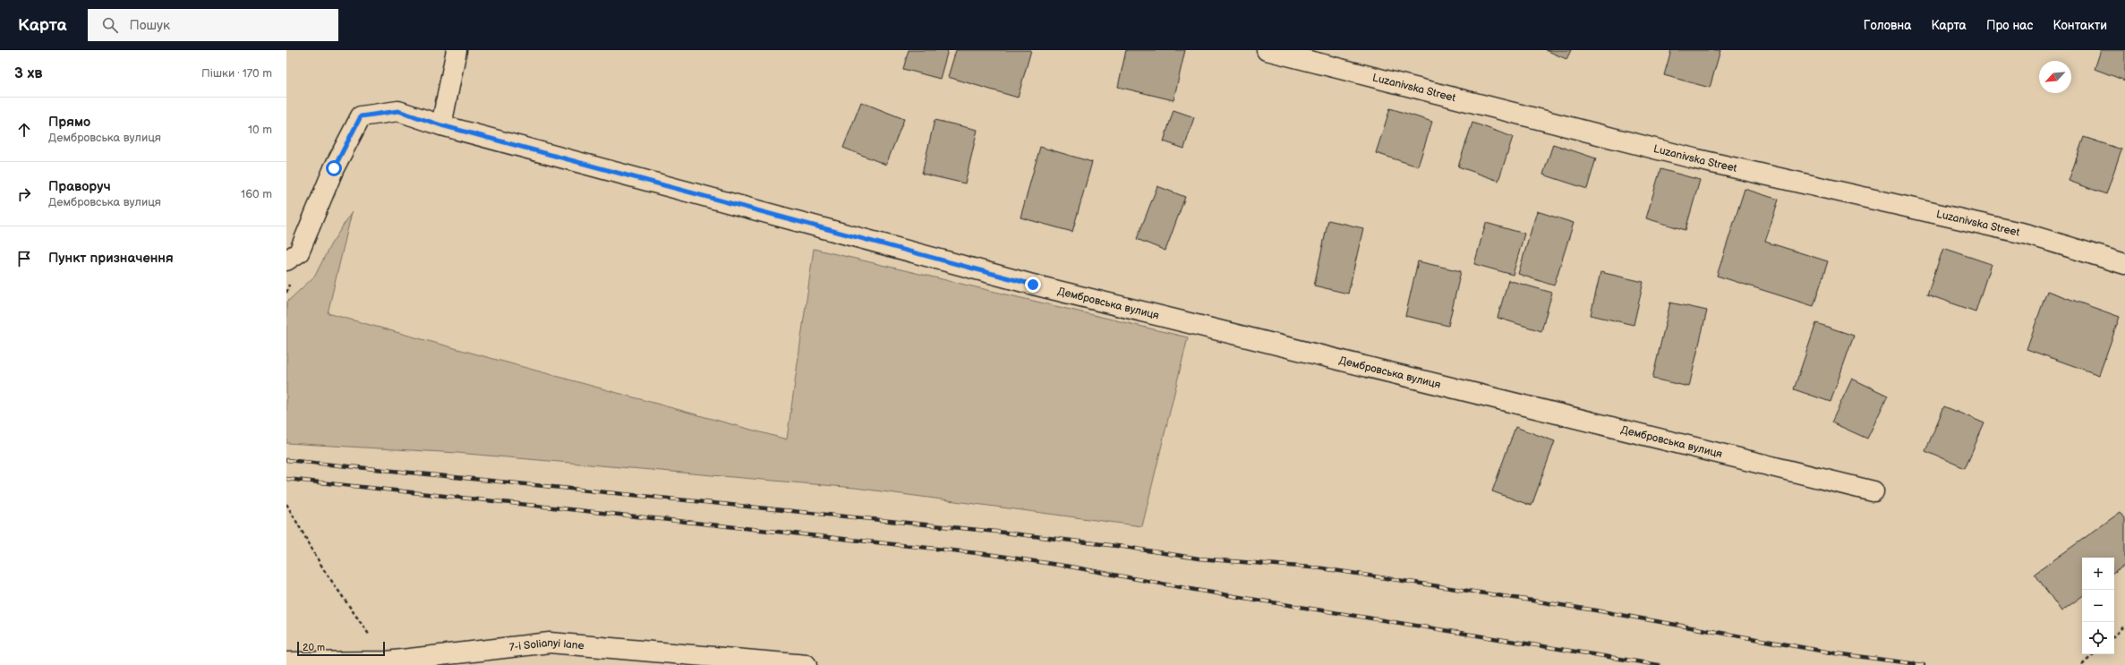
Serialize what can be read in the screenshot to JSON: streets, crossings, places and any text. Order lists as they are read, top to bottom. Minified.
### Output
{"streets":{"street":["Luzanivska Street","Дембровська вулиця","7-i Solianyi lane"]},"scale_bar":"20 m","north":"bottom left","page":{"header":"Карта","search":"Пошук","nav":["Головна","Карта","Про нас","Контакти"],"heading":["3 хв","Пішки · 170 m"],"list":[["Прямо","Дембровська вулиця","10 m"],["Праворуч","Дембровська вулиця","160 m"],"Пункт призначення"],"map_buttons":["+","−"],"scale":"20 m"}}
